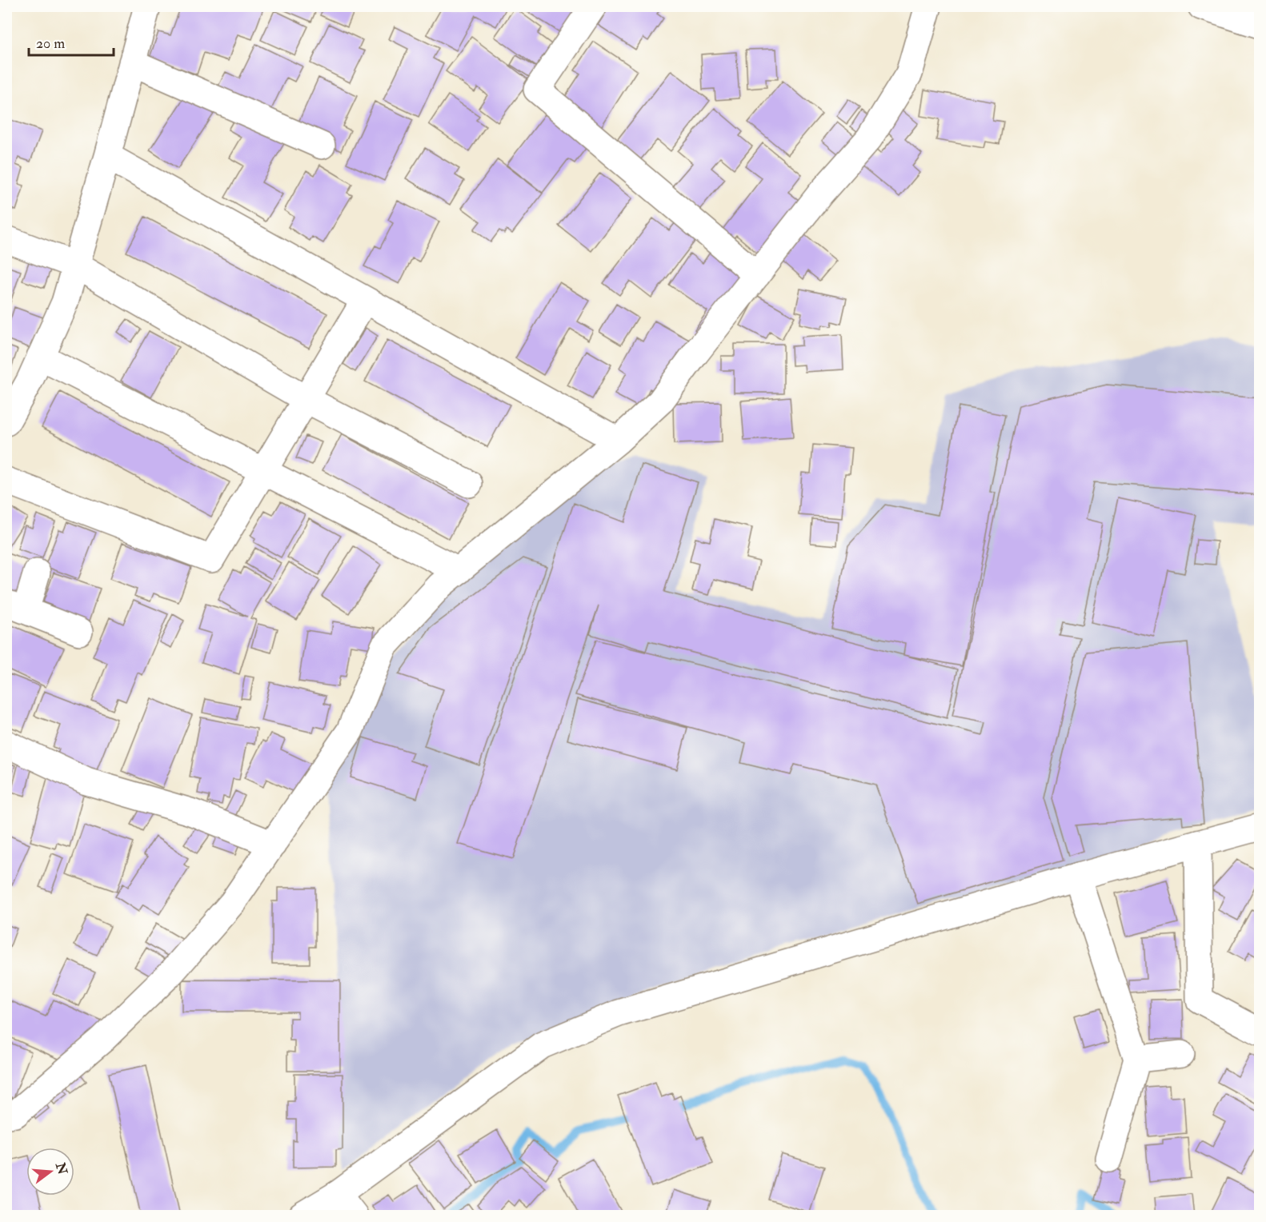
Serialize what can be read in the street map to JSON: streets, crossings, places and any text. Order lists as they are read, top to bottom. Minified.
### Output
{"scale_bar":"20 m","north":"right"}
